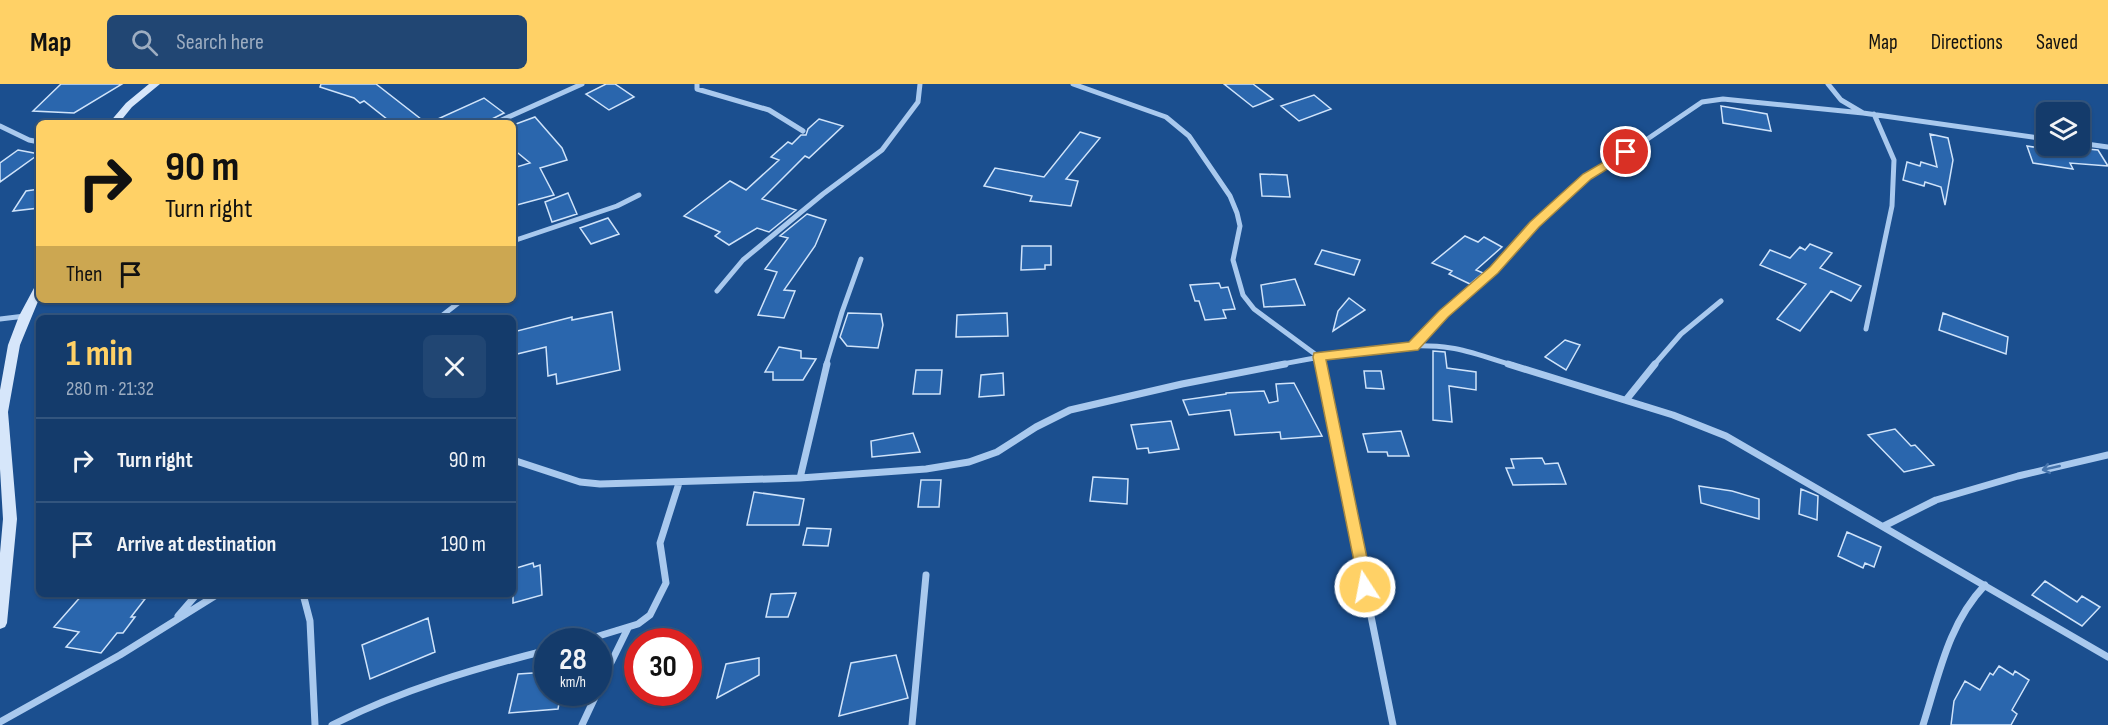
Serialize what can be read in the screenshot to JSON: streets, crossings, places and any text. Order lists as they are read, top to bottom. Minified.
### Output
{"page":{"header":"Map","search":"Search here","nav":["Map","Directions","Saved"],"turn":["90 m","Turn right"],"then":"Then","heading":["1 min","280 m · 21:32"],"list":[{"name":"Turn right","value":"90 m"},{"name":"Arrive at destination","value":"190 m"}],"speed":"28 km/h","limit":"30"}}
